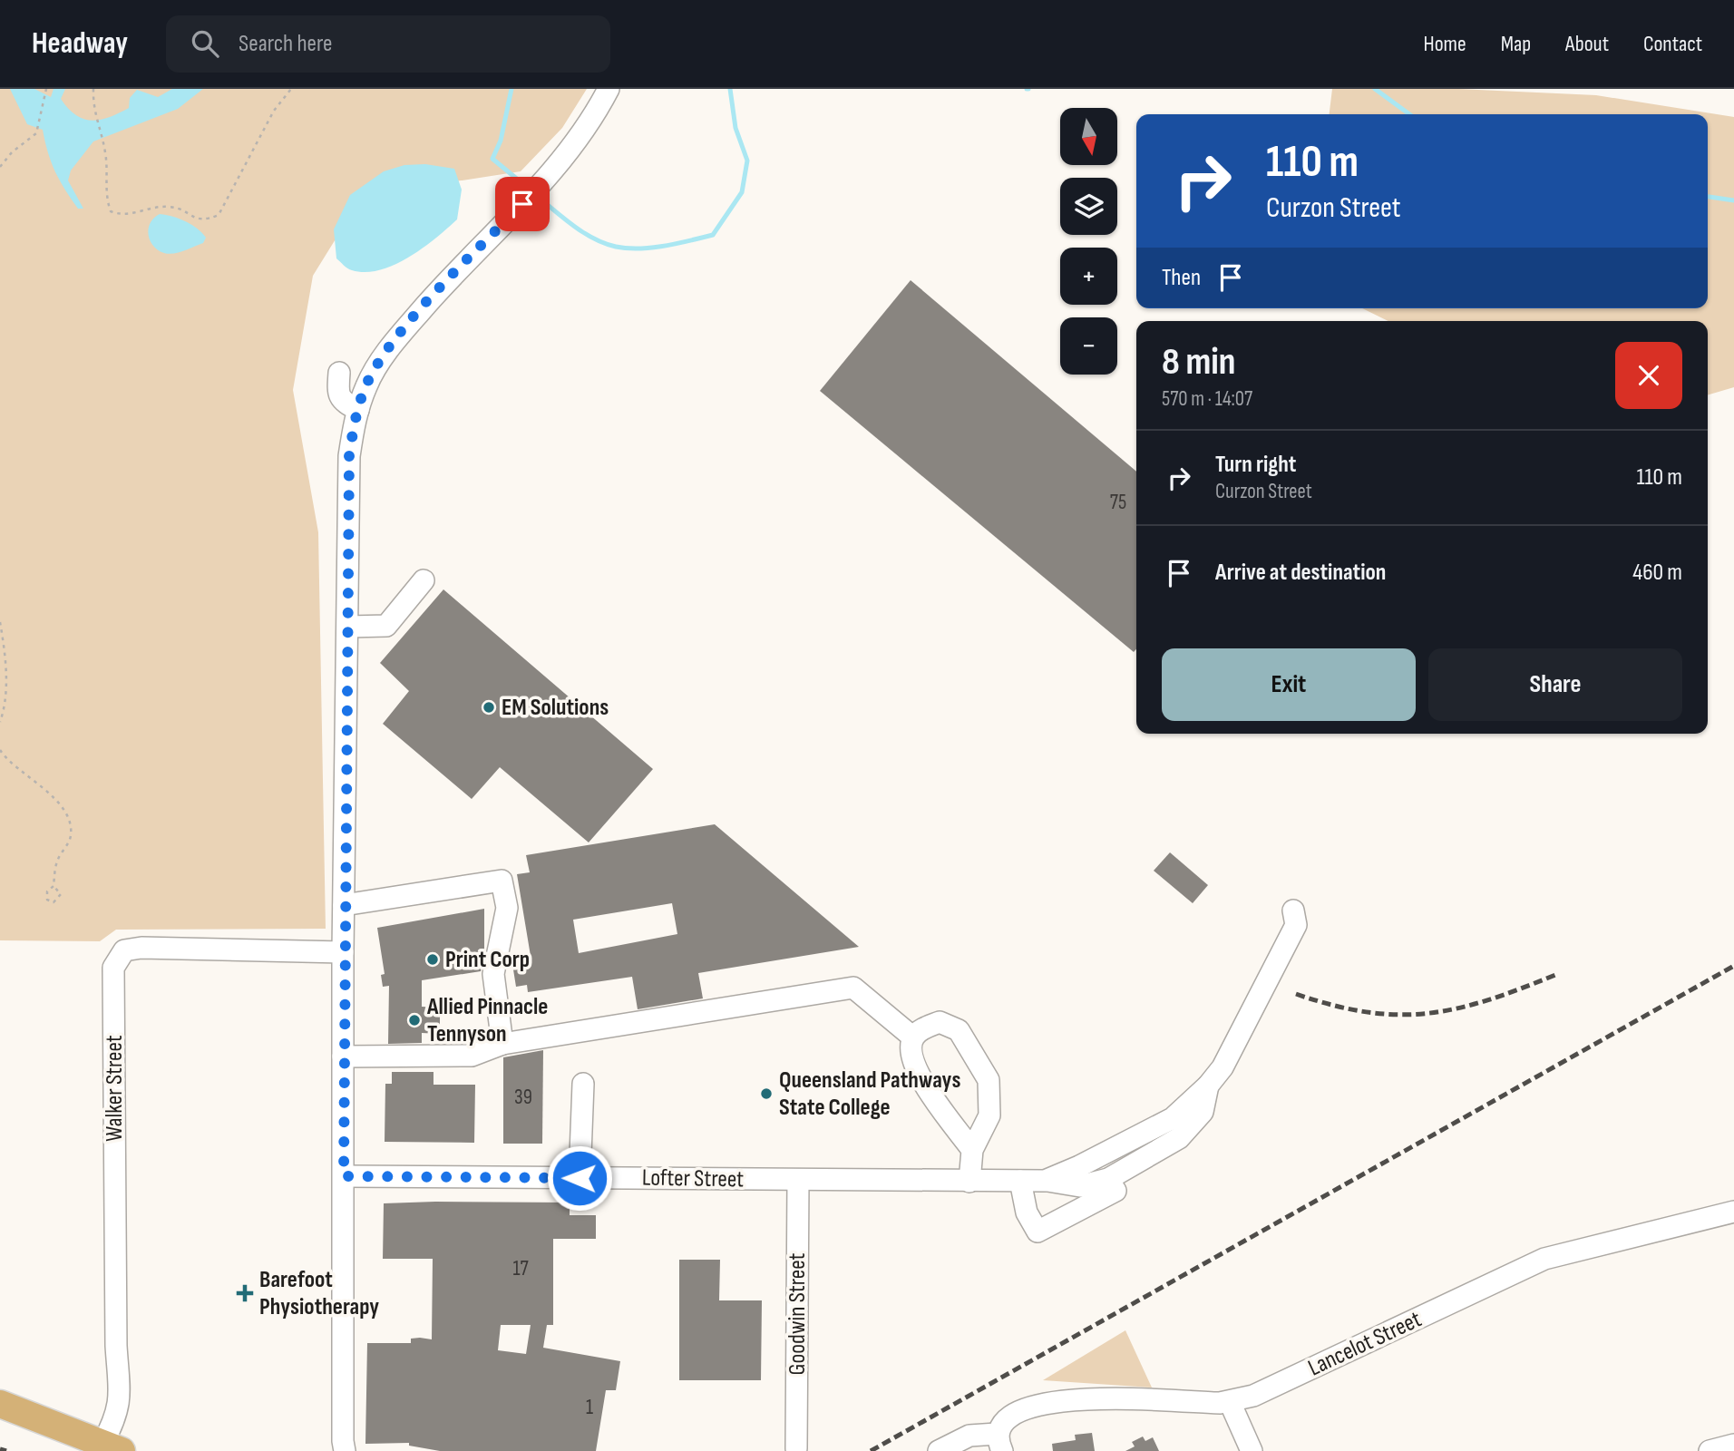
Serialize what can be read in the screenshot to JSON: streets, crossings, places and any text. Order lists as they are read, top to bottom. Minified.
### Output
{"streets":{"street":["Walker Street","Lofter Street","Goodwin Street","Lancelot Street"]},"crossings":[["Lofter Street","Goodwin Street"]],"places":{"other":["EM Solutions","Print Corp","Allied Pinnacle Tennyson","Queensland Pathways State College"],"health":["Barefoot Physiotherapy"]},"house_numbers":["75","39","17","1"],"north":"bottom","page":{"header":"Headway","search":"Search here","nav":["Home","Map","About","Contact"],"map_buttons":["+","−"],"turn":["110 m","Curzon Street"],"then":"Then","heading":["8 min","570 m · 14:07"],"list":[{"name":"Turn right","note":"Curzon Street","value":"110 m"},{"name":"Arrive at destination","value":"460 m"}],"buttons":["Exit","Share"]}}
